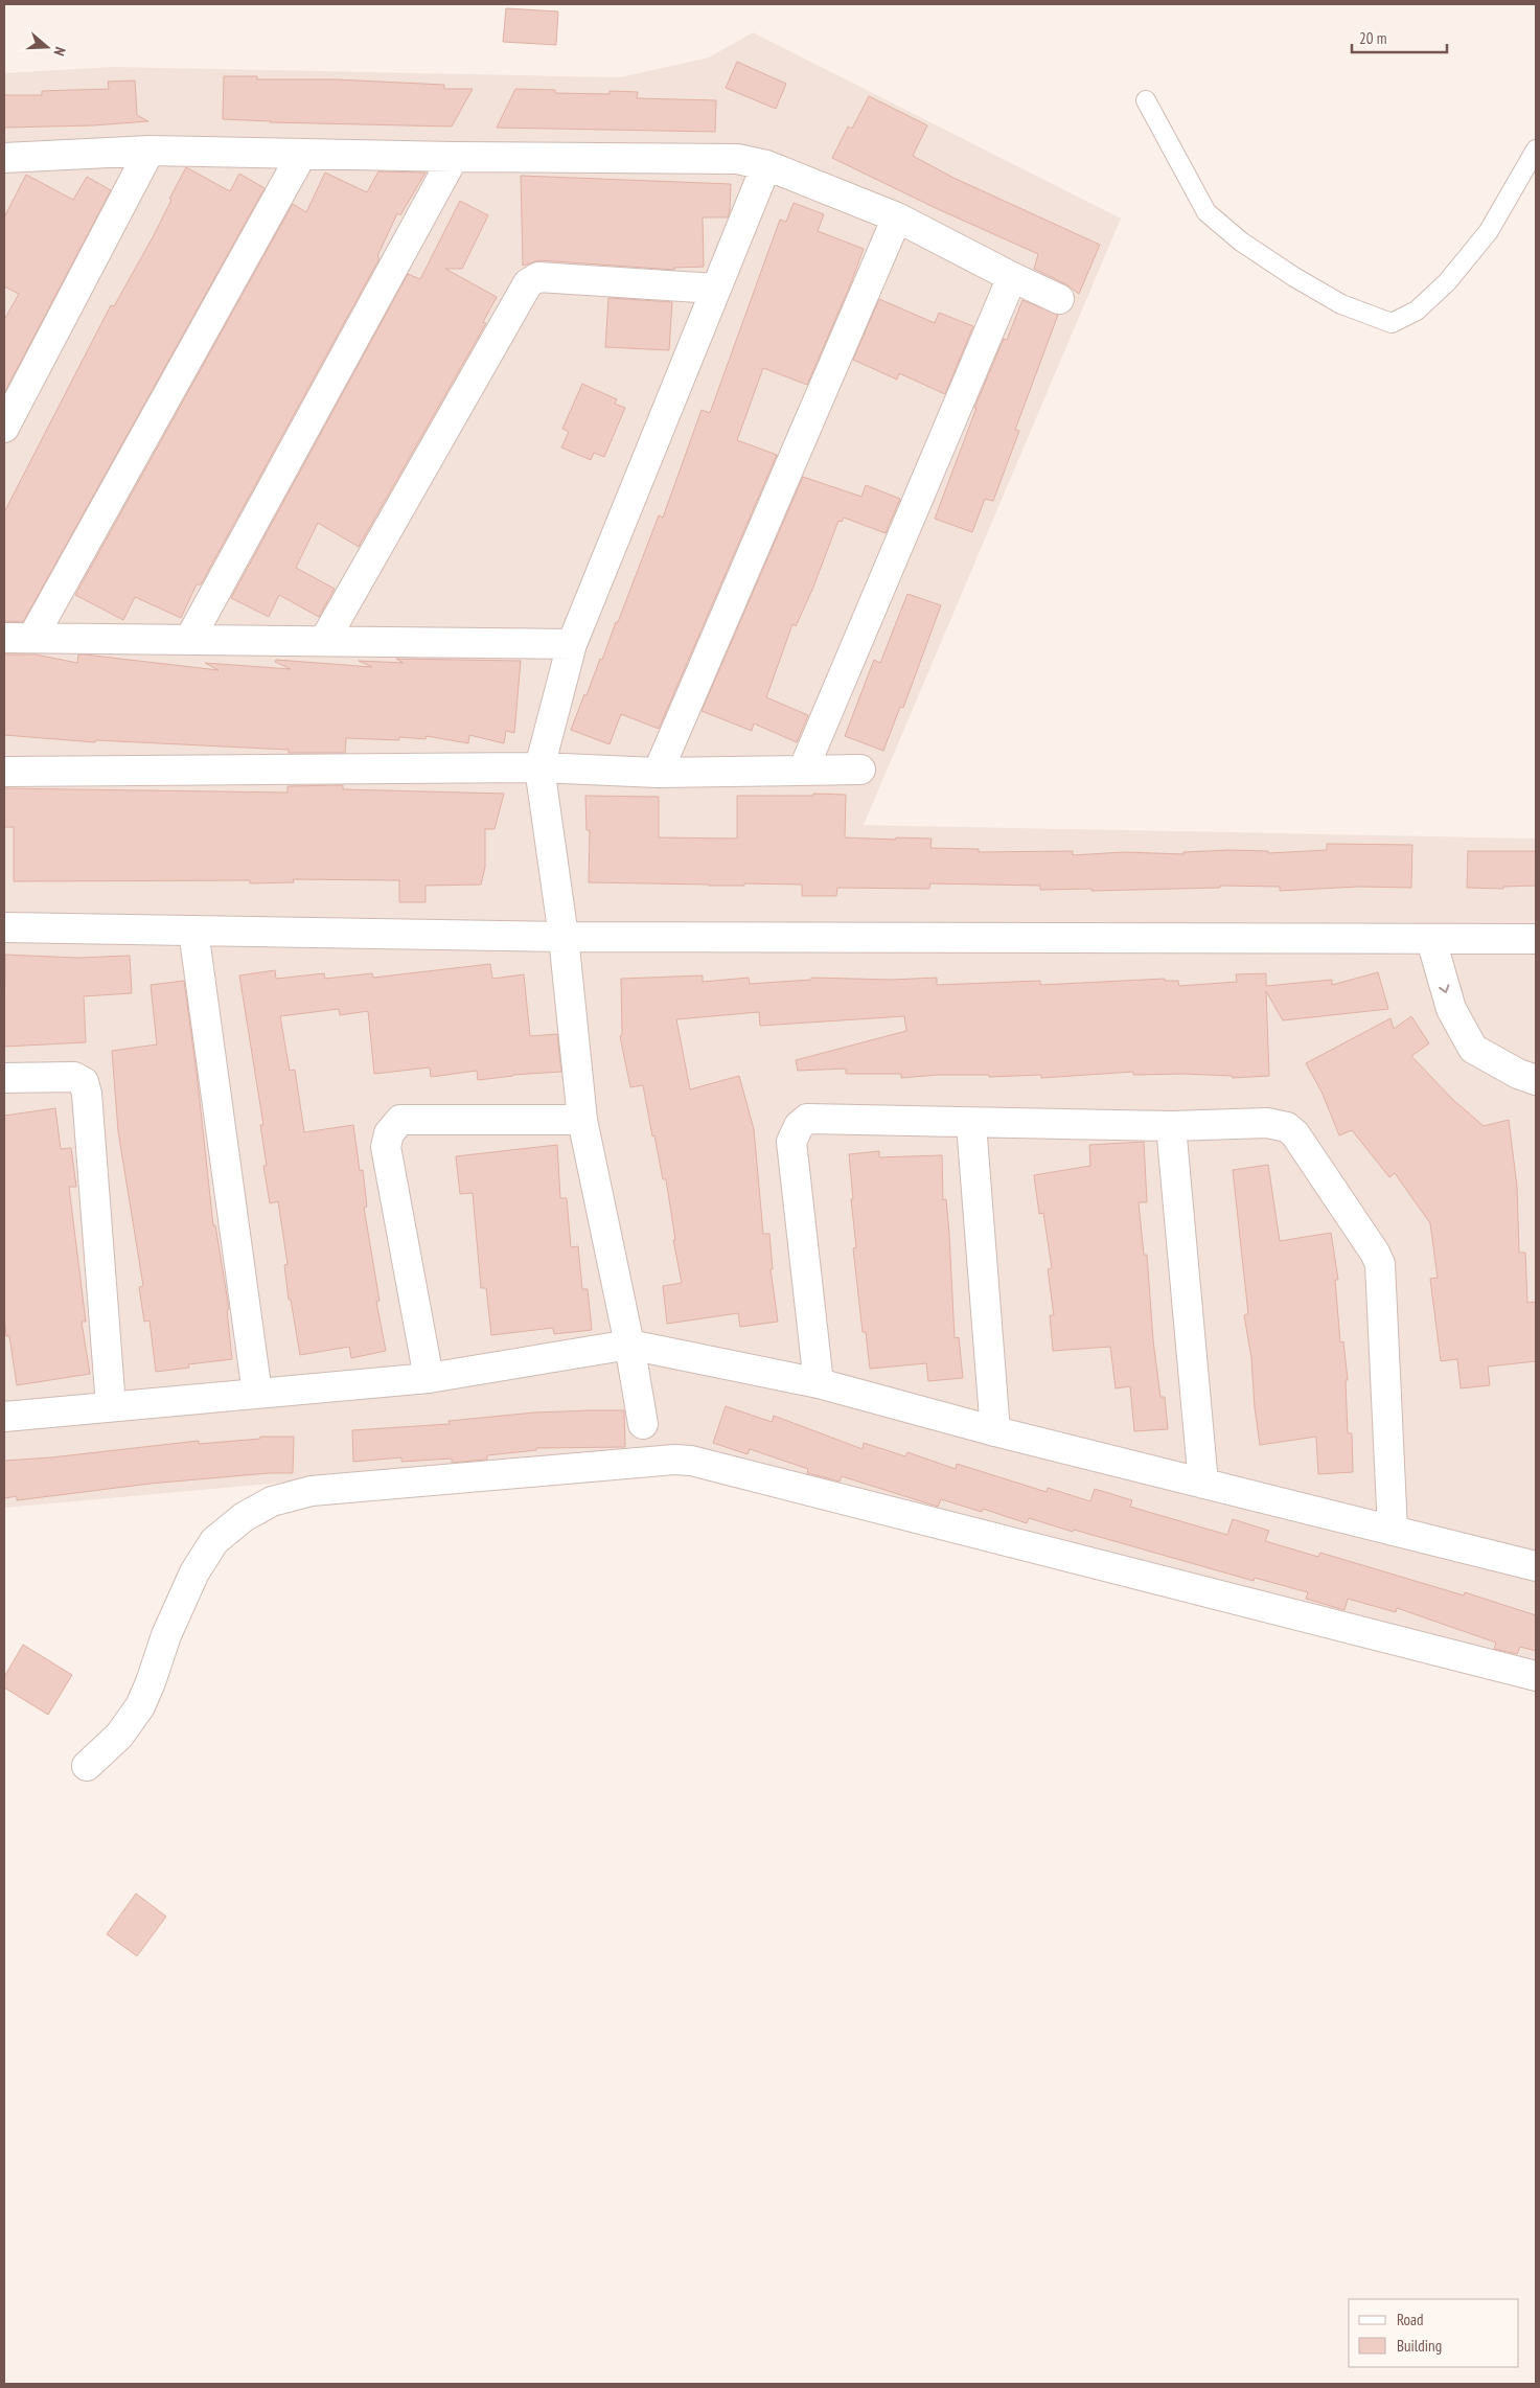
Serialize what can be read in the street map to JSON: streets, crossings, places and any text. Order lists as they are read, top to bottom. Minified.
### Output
{"legend":["Road","Building"],"scale_bar":"20 m","north":"right"}
